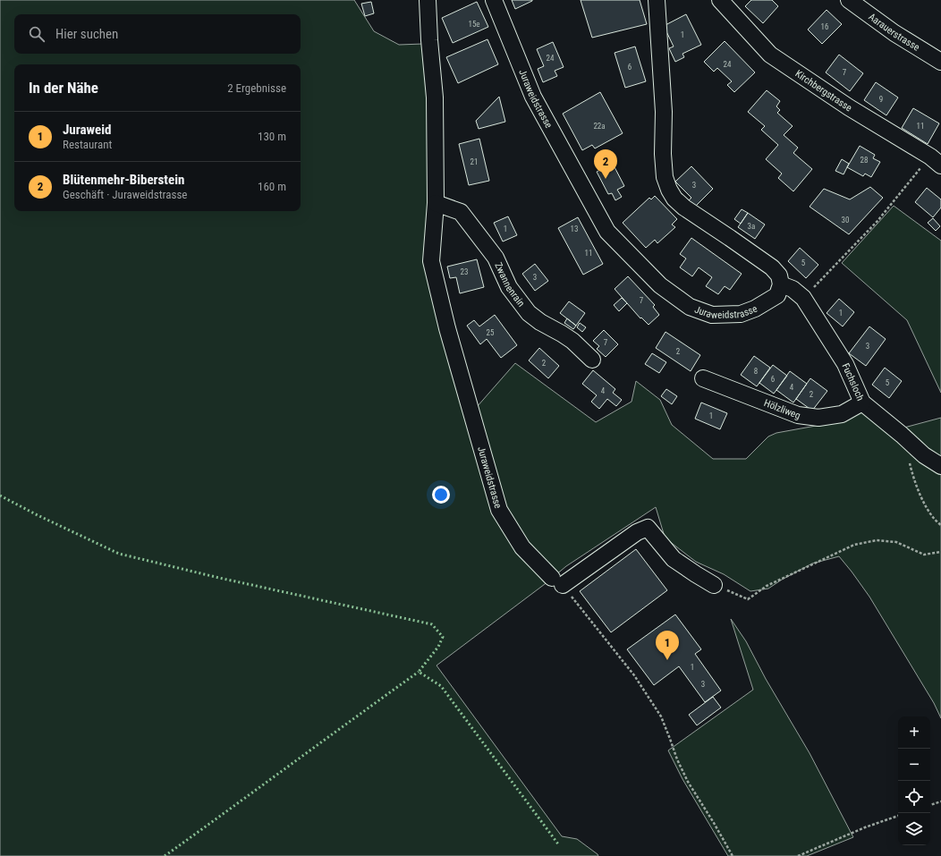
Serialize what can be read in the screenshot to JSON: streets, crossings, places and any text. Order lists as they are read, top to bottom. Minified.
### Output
{"streets":{"street":["Aarauerstrasse","Kirchbergstrasse","Juraweidstrasse","Zwannenrain","Fuchsloch","Hölzliweg"]},"crossings":[["Juraweidstrasse","Zwannenrain"],["Juraweidstrasse","Fuchsloch"],["Fuchsloch","Hölzliweg"]],"house_numbers":["15e","16","1","24","24","6","7","9","22a","11","28","21","3","30","3a","1","13","11","5","23","3","7","1","25","7","3","2","2","8","6","5","4","4","2","1","1","3"],"page":{"search":"Hier suchen","heading":["In der Nähe","2 Ergebnisse"],"list":[{"mark":"1","name":"Juraweid","note":"Restaurant","value":"130 m"},{"mark":"2","name":"Blütenmehr-Biberstein","note":"Geschäft · Juraweidstrasse","value":"160 m"}],"pins":["2","1"],"map_buttons":["+","−"]}}
